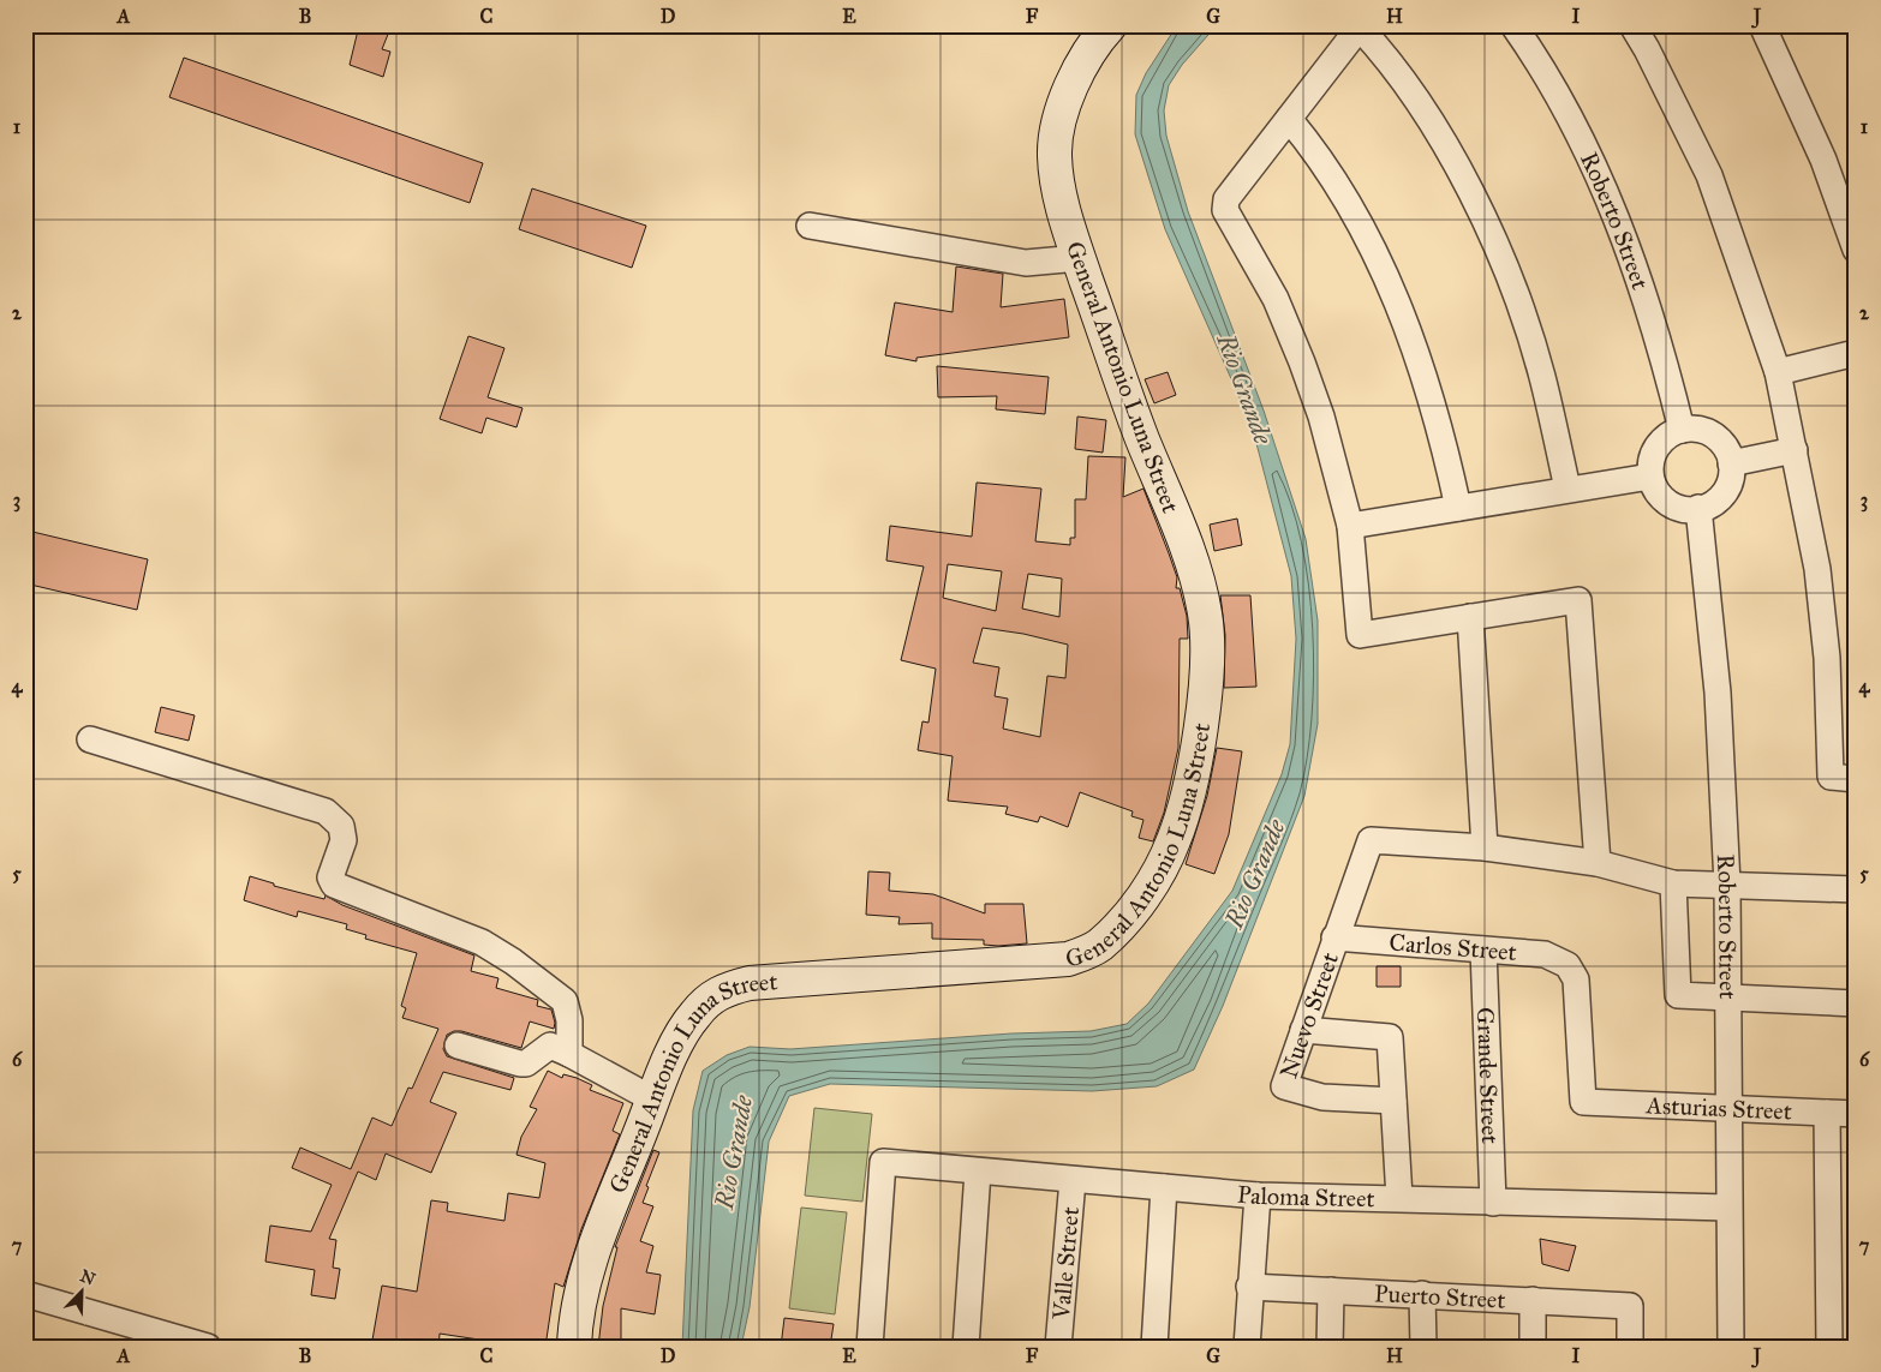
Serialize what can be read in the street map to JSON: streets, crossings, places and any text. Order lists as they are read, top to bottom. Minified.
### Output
{"streets":{"main road":["General Antonio Luna Street"],"street":["Roberto Street","Carlos Street","Nuevo Street","Grande Street","Asturias Street","Paloma Street","Valle Street","Puerto Street"]},"crossings":[["Roberto Street","Asturias Street"],["Roberto Street","Paloma Street"],["Carlos Street","Nuevo Street"],["Carlos Street","Grande Street"],["Carlos Street","Asturias Street"],["Grande Street","Paloma Street"],["Paloma Street","Valle Street"]],"water":["Rio Grande"],"north":"top right","grid":{"columns":["A","B","C","D","E","F","G","H","I","J"],"rows":["1","2","3","4","5","6","7"]}}
